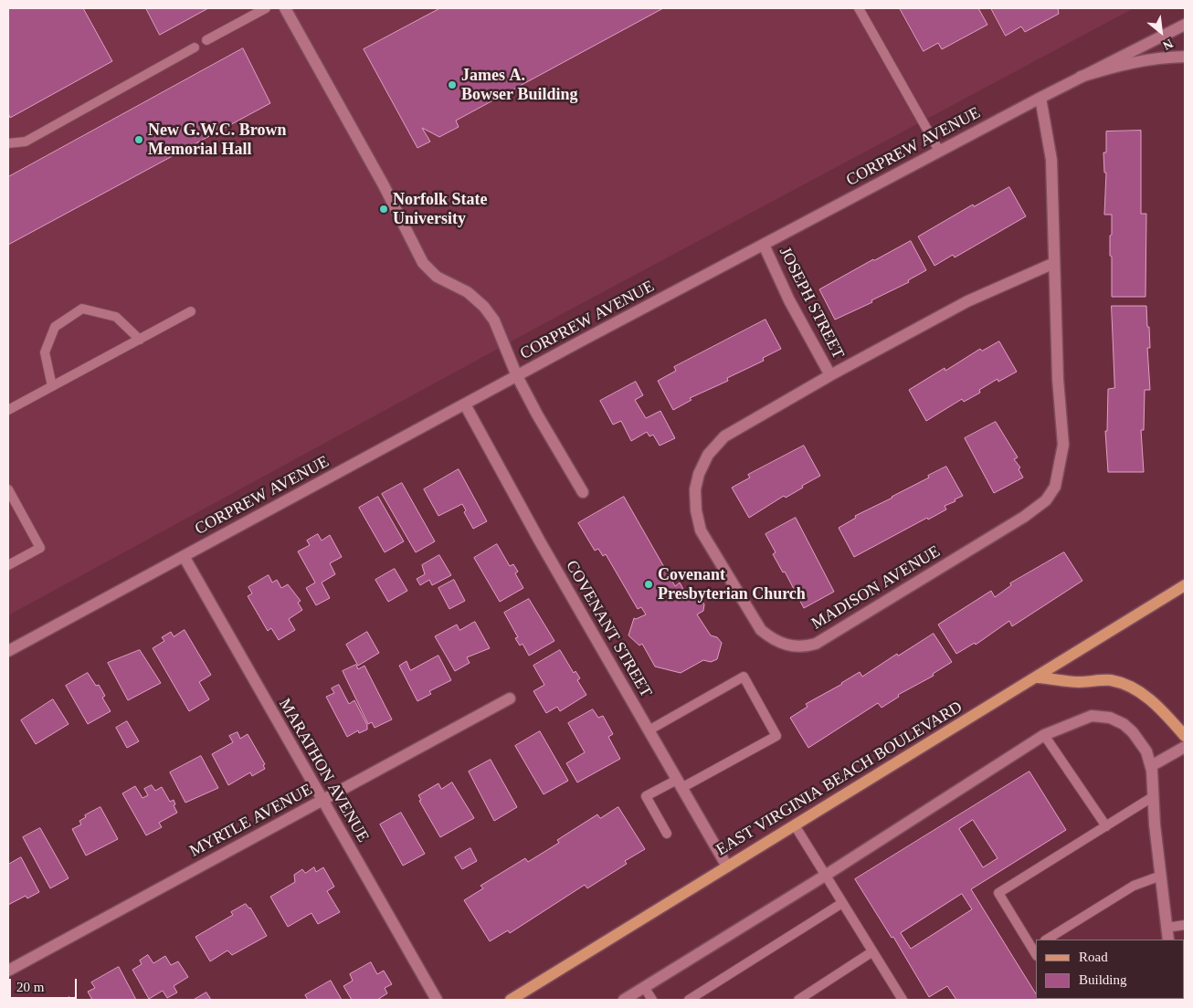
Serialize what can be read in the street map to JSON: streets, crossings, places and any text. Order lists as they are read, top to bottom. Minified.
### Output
{"streets":{"main road":["EAST VIRGINIA BEACH BOULEVARD"],"street":["CORPREW AVENUE","JOSEPH STREET","MADISON AVENUE","COVENANT STREET","MARATHON AVENUE","MYRTLE AVENUE"]},"crossings":[["CORPREW AVENUE","JOSEPH STREET"],["CORPREW AVENUE","MADISON AVENUE"],["CORPREW AVENUE","COVENANT STREET"],["CORPREW AVENUE","MARATHON AVENUE"],["JOSEPH STREET","MADISON AVENUE"],["COVENANT STREET","EAST VIRGINIA BEACH BOULEVARD"],["MARATHON AVENUE","MYRTLE AVENUE"]],"places":["James A. Bowser Building","New G.W.C. Brown Memorial Hall","Norfolk State University","Covenant Presbyterian Church"],"legend":["Road","Building"],"scale_bar":"20 m","north":"bottom right"}
